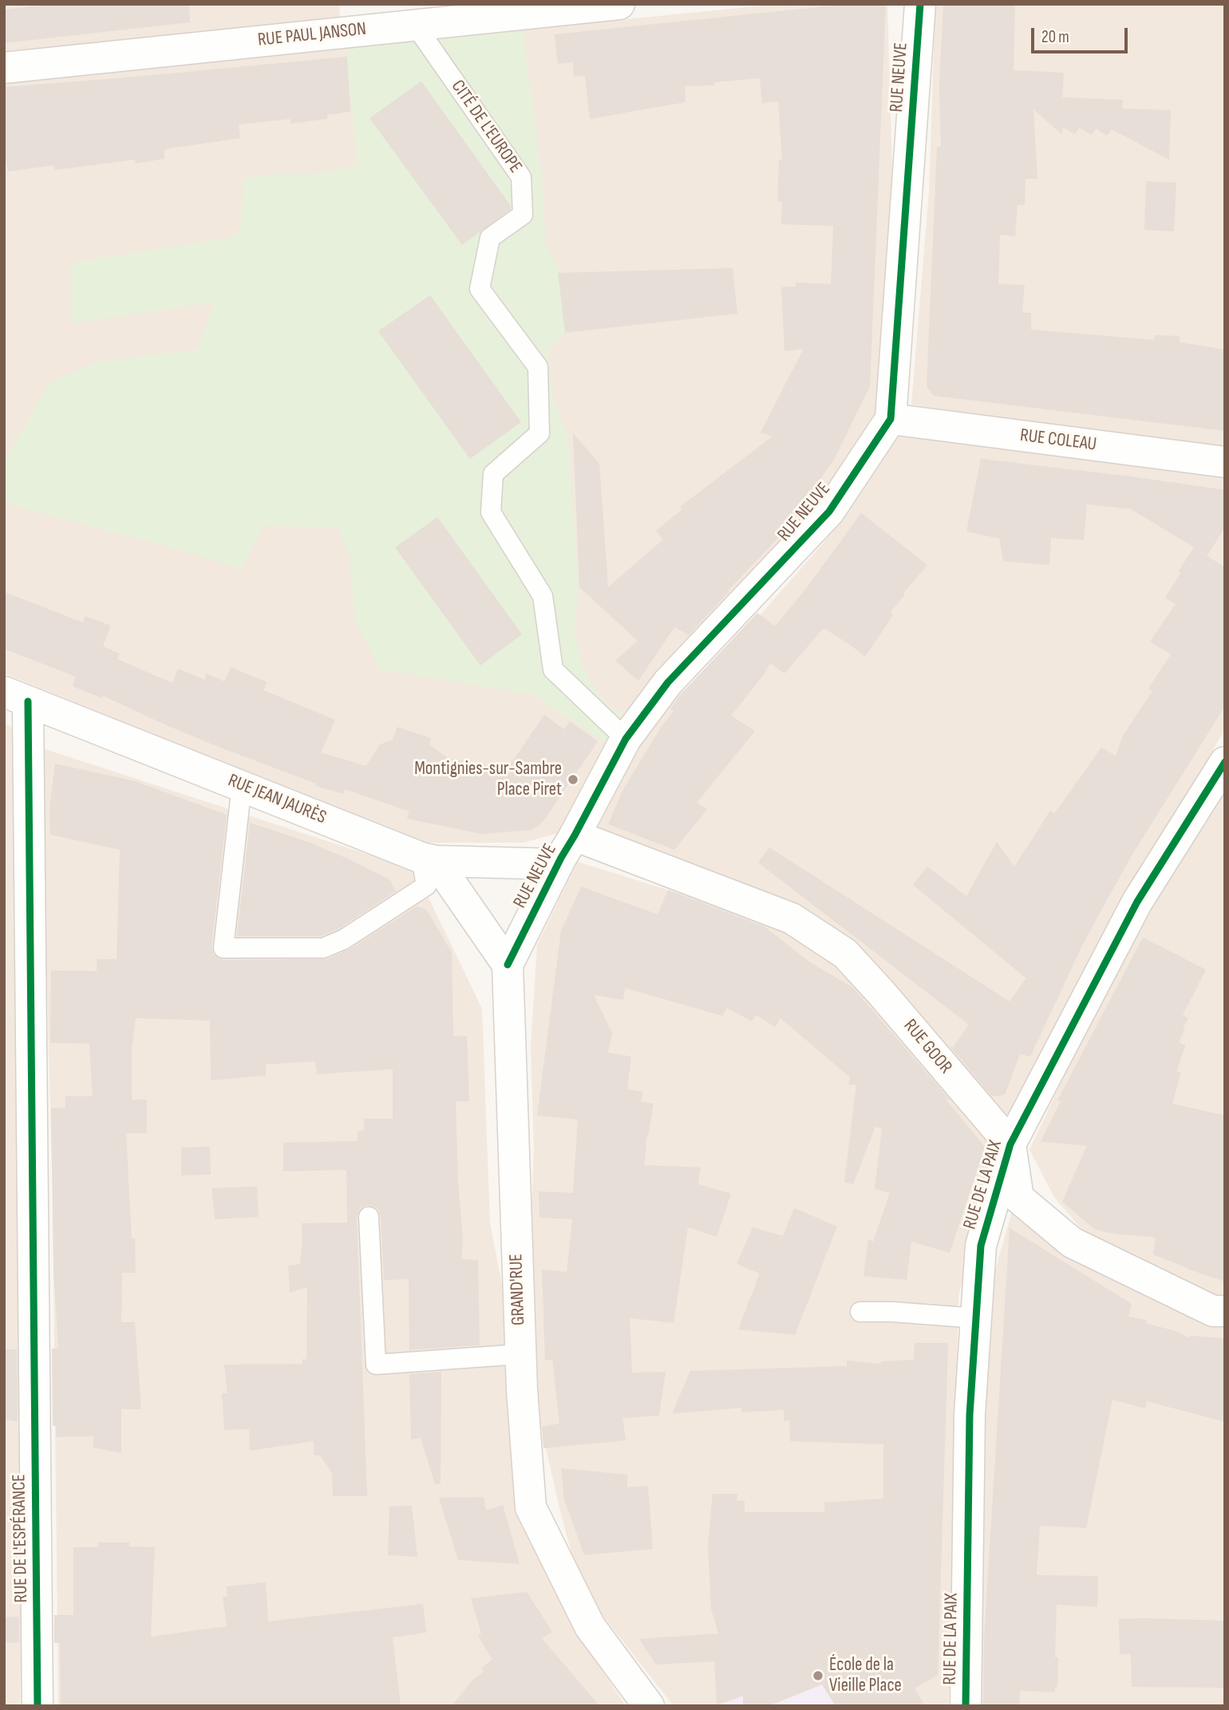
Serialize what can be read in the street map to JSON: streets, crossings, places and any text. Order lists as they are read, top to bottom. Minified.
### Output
{"streets":{"street":["RUE PAUL JANSON","RUE NEUVE","RUE COLEAU","RUE JEAN JAURÈS","RUE GOOR","RUE DE LA PAIX","GRAND'RUE","RUE DE L'ESPÉRANCE"],"lane":["CITÉ DE L'EUROPE"]},"crossings":[["RUE PAUL JANSON","CITÉ DE L'EUROPE"],["RUE NEUVE","CITÉ DE L'EUROPE"],["RUE NEUVE","RUE COLEAU"],["RUE NEUVE","RUE JEAN JAURÈS"],["RUE NEUVE","RUE GOOR"],["RUE NEUVE","GRAND'RUE"],["RUE JEAN JAURÈS","RUE DE L'ESPÉRANCE"],["RUE GOOR","RUE DE LA PAIX"]],"places":["Montignies-sur-Sambre Place Piret","École de la Vieille Place"],"scale_bar":"20 m"}
